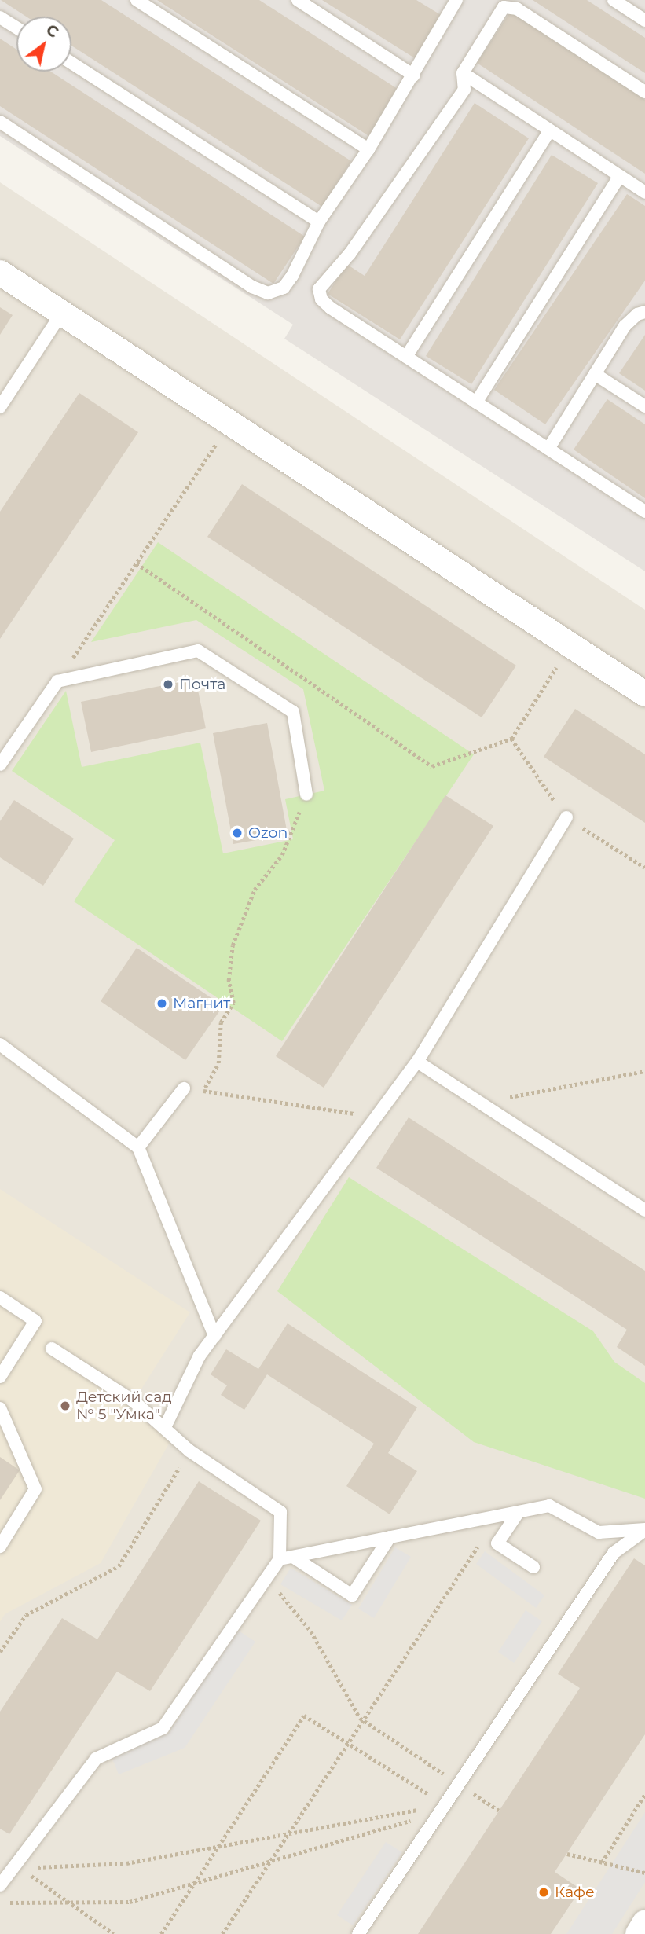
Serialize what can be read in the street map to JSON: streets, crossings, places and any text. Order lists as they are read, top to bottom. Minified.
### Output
{"places":["Почта","Ozon","Магнит","Детский сад № 5 \"Умка\"","Кафе"],"north":"top right"}
